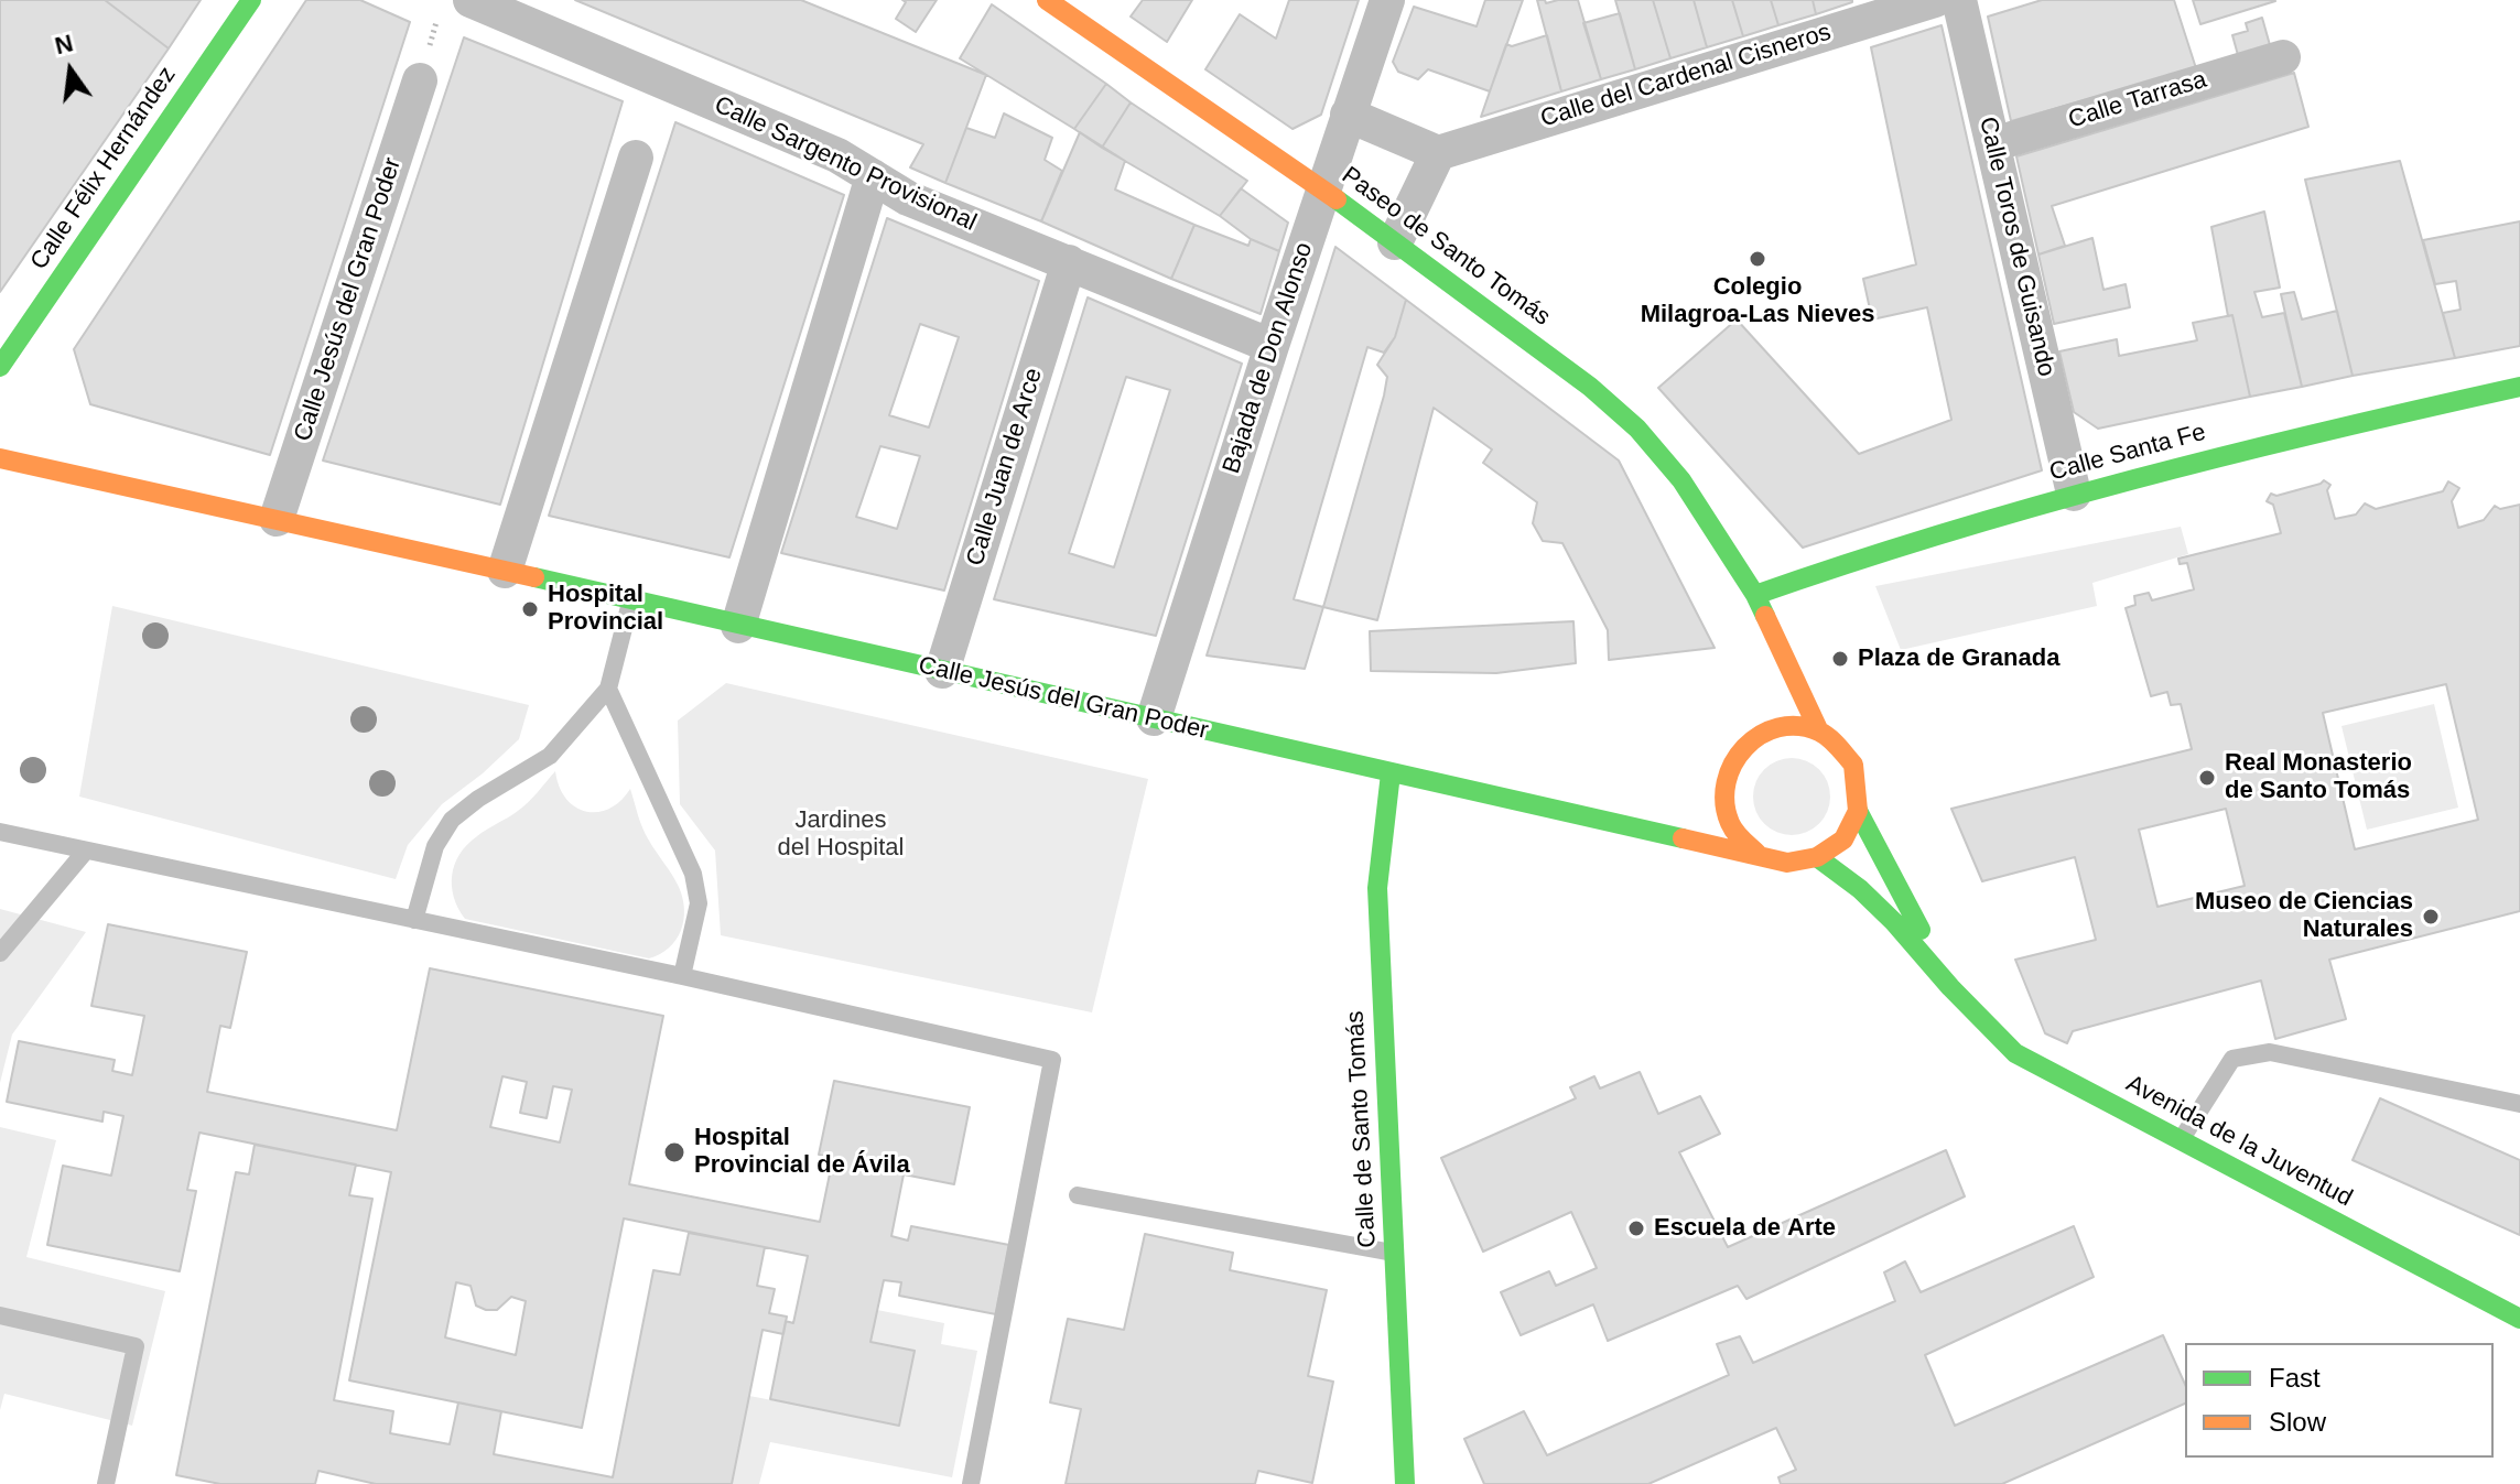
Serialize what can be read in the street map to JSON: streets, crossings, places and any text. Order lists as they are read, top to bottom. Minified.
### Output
{"streets":{"street":["Calle del Cardenal Cisneros","Calle Tarrasa","Calle Sargento Provisional","Calle Félix Hernández","Paseo de Santo Tomás","Calle Toros de Guisando","Calle Jesús del Gran Poder","Bajada de Don Alonso","Calle Santa Fe","Calle Juan de Arce","Calle de Santo Tomás","Avenida de la Juventud"]},"crossings":[["Calle Tarrasa","Calle Toros de Guisando"],["Calle Sargento Provisional","Bajada de Don Alonso"],["Calle Sargento Provisional","Calle Juan de Arce"],["Paseo de Santo Tomás","Calle Jesús del Gran Poder"],["Paseo de Santo Tomás","Bajada de Don Alonso"],["Paseo de Santo Tomás","Calle Santa Fe"],["Paseo de Santo Tomás","Avenida de la Juventud"],["Calle Toros de Guisando","Calle Santa Fe"],["Calle Jesús del Gran Poder","Bajada de Don Alonso"],["Calle Jesús del Gran Poder","Calle Juan de Arce"],["Calle Jesús del Gran Poder","Calle de Santo Tomás"],["Calle Jesús del Gran Poder","Avenida de la Juventud"]],"parks":["Jardines del Hospital"],"places":["Colegio Milagroa-Las Nieves","Hospital Provincial","Plaza de Granada","Real Monasterio de Santo Tomás","Museo de Ciencias Naturales","Hospital Provincial de Ávila","Escuela de Arte"],"legend":["Fast","Slow"],"north":"top"}
